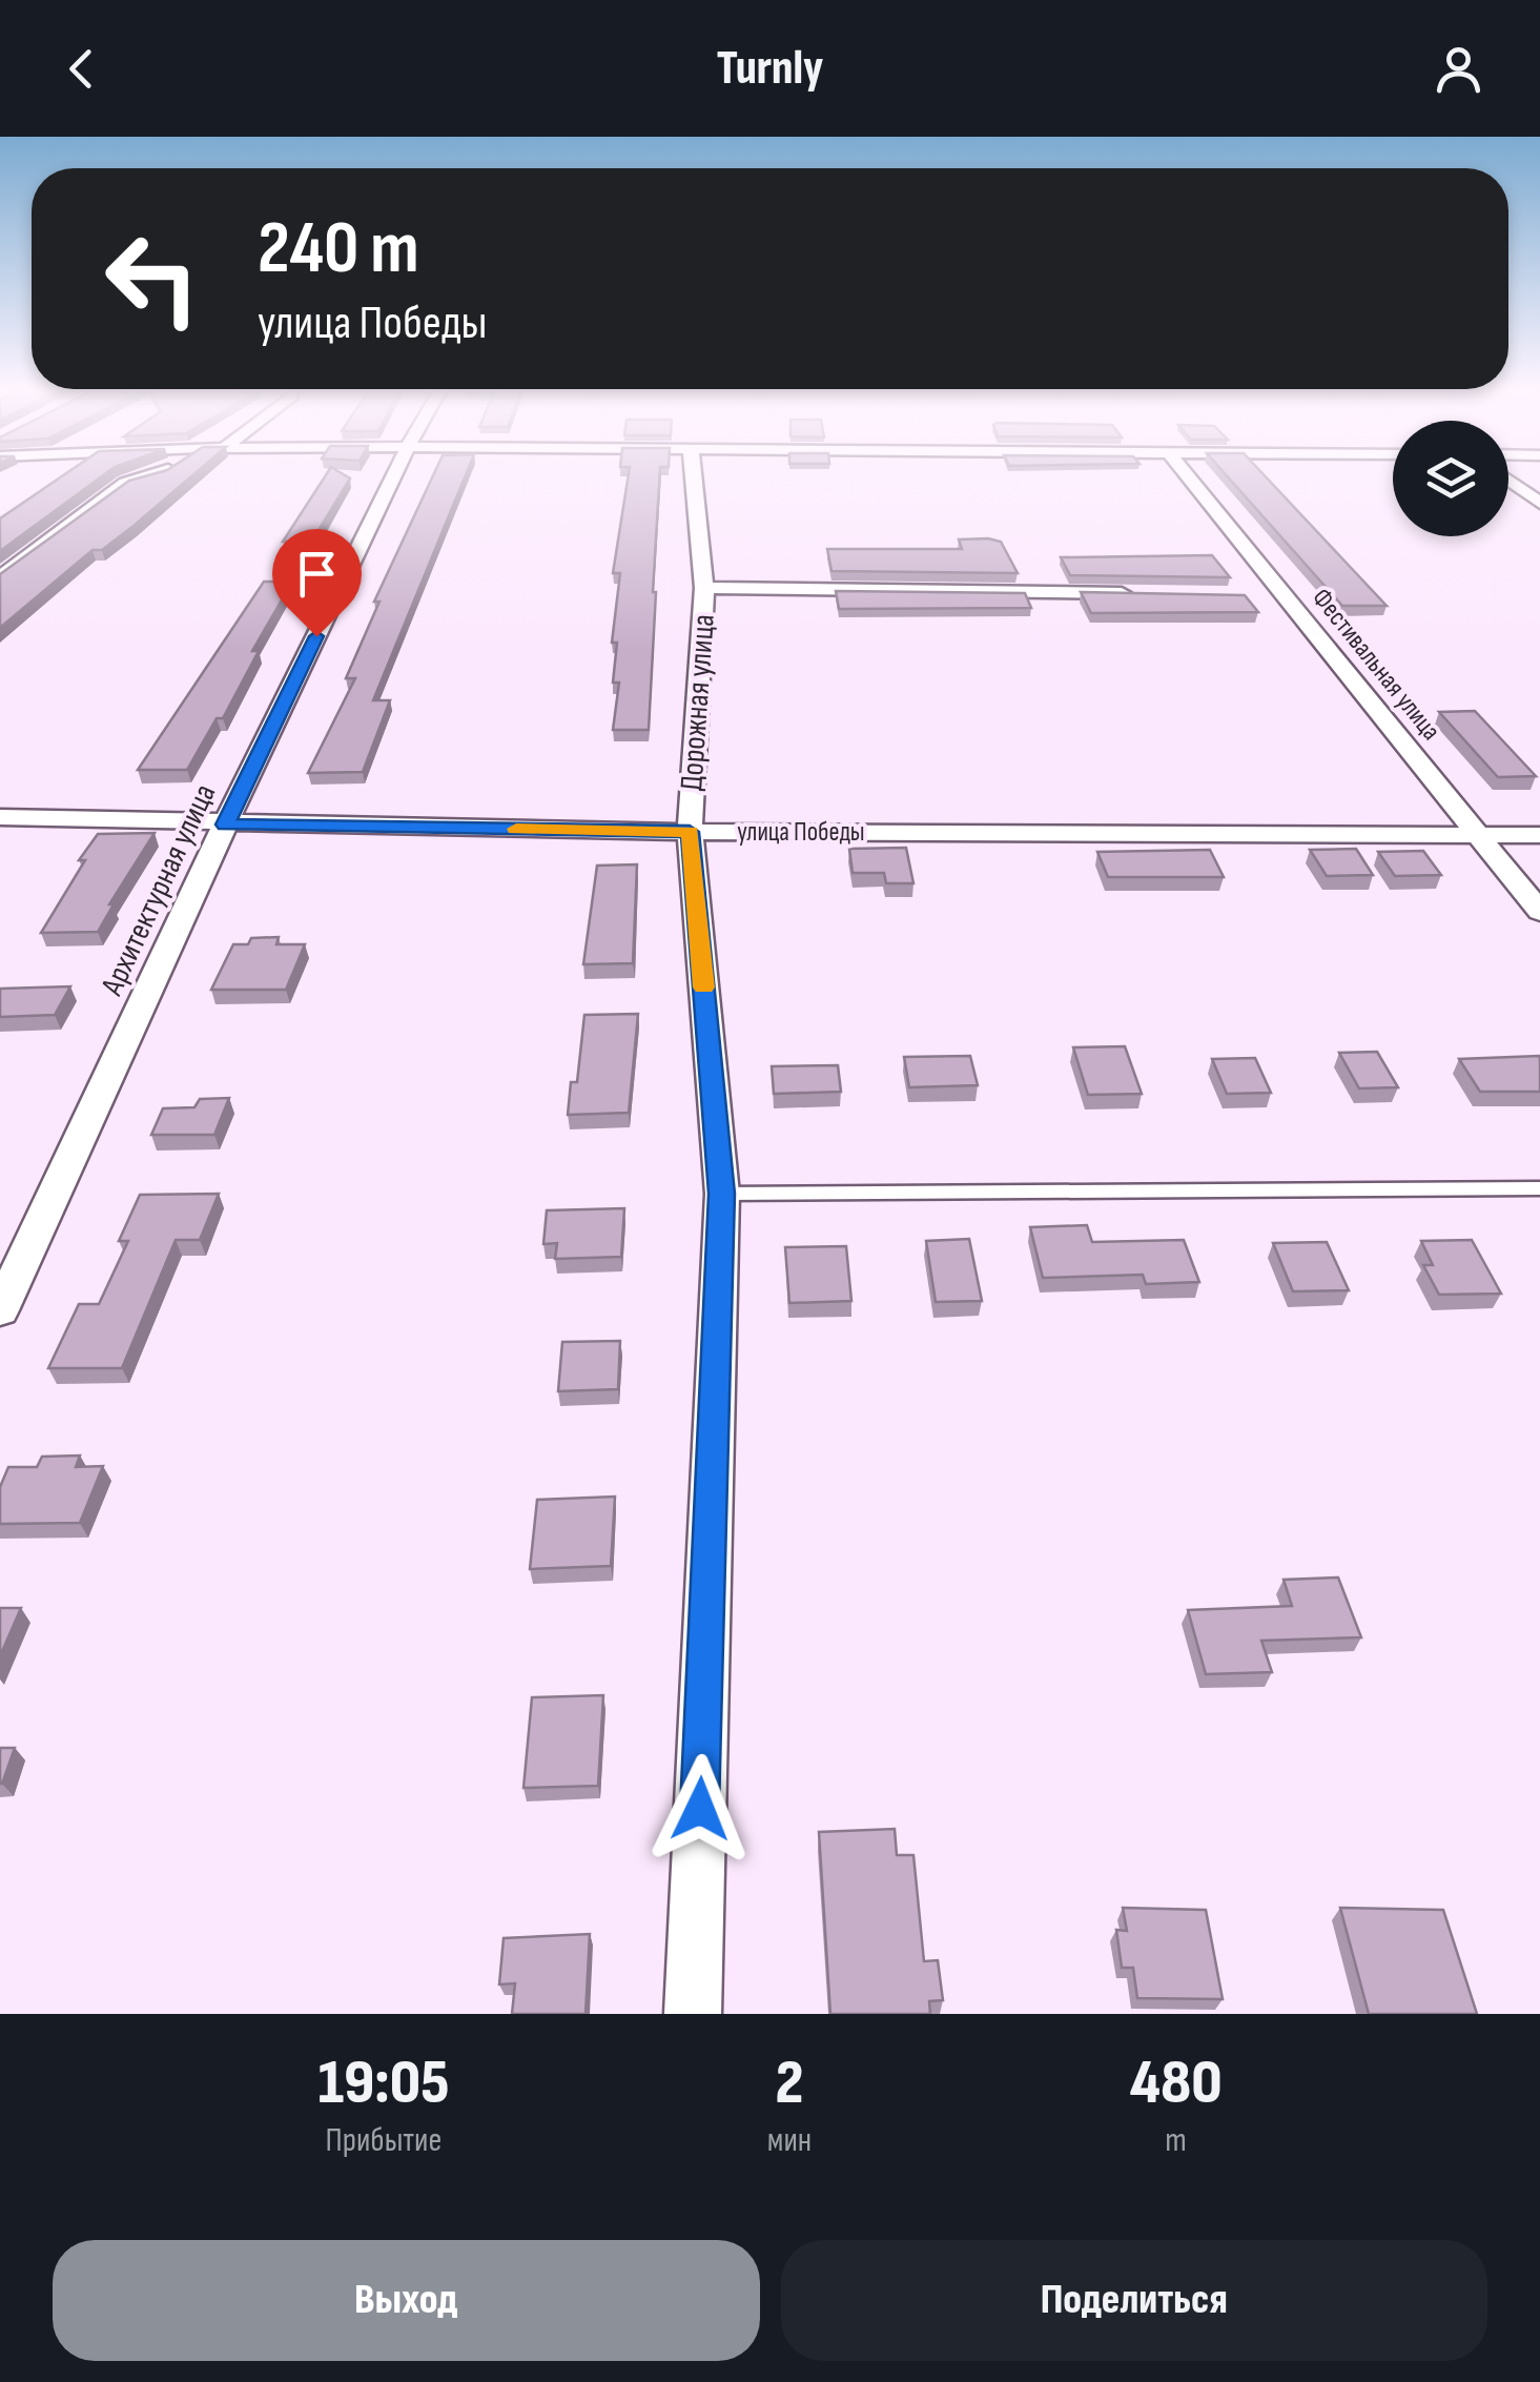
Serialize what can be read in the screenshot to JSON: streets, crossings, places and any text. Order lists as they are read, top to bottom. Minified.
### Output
{"streets":{"street":["Фестивальная улица","Дорожная улица","улица Победы","Архитектурная улица"]},"crossings":[["Фестивальная улица","улица Победы"],["Дорожная улица","улица Победы"],["улица Победы","Архитектурная улица"]],"page":{"header":"Turnly","turn":["240 m","улица Победы"],"eta":["19:05","Прибытие","2","мин","480","m"],"buttons":["Выход","Поделиться"]}}
